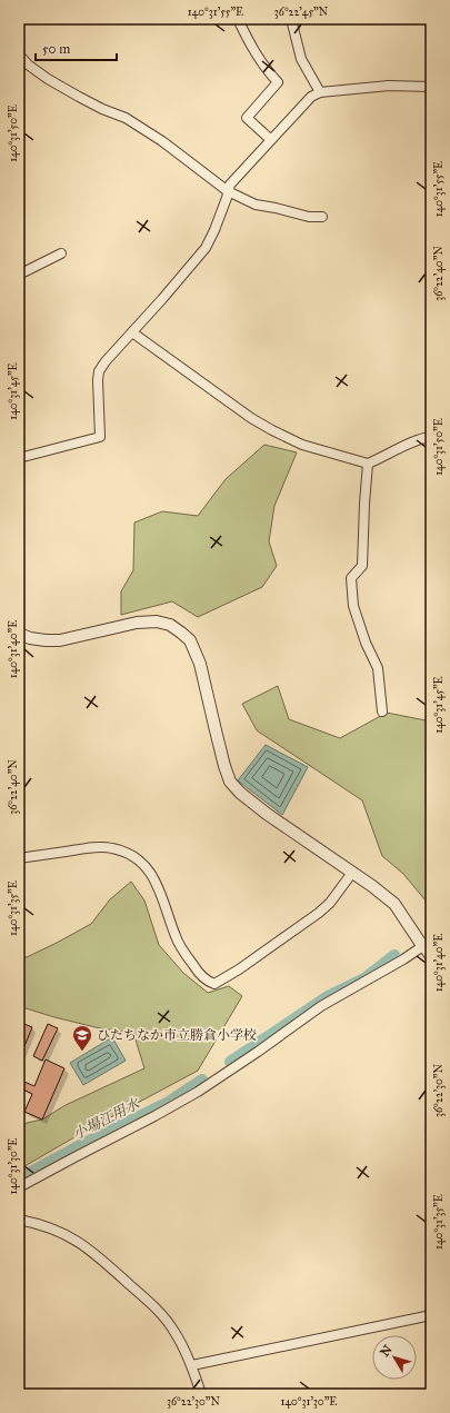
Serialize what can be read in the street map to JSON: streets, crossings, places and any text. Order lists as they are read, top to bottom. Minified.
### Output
{"water":["小場江用水"],"places":{"school or university":["ひたちなか市立勝倉小学校"]},"scale_bar":"50 m","north":"top left","coordinates":["140°31'55\"E","36°22'45\"N","140°31'50\"E","36°22'40\"N","140°31'45\"E","140°31'40\"E","140°31'35\"E","36°22'30\"N","140°31'30\"E"]}
